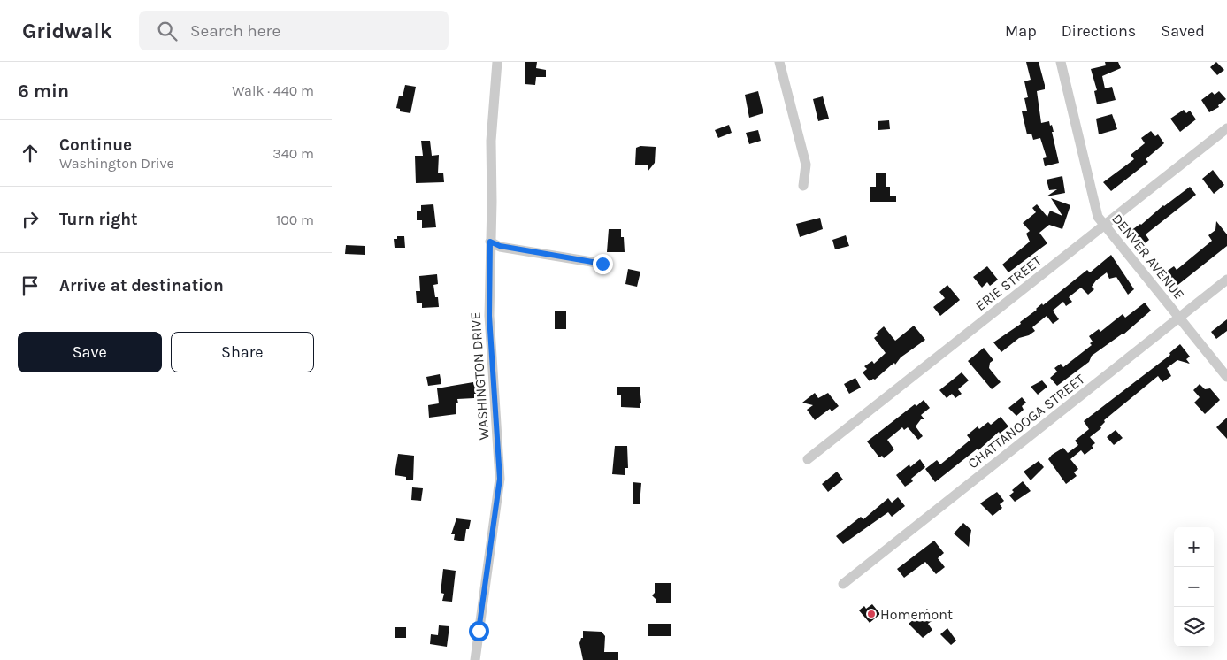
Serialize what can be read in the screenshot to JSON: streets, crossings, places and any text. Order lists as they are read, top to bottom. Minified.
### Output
{"streets":{"street":["DENVER AVENUE","ERIE STREET","WASHINGTON DRIVE","CHATTANOOGA STREET"]},"crossings":[["DENVER AVENUE","ERIE STREET"],["DENVER AVENUE","CHATTANOOGA STREET"]],"places":["Homemont"],"page":{"header":"Gridwalk","search":"Search here","nav":["Map","Directions","Saved"],"heading":["6 min","Walk · 440 m"],"list":[["Continue","Washington Drive","340 m"],["Turn right","100 m"],"Arrive at destination"],"buttons":["Save","Share"],"map_buttons":["+","−"]}}
